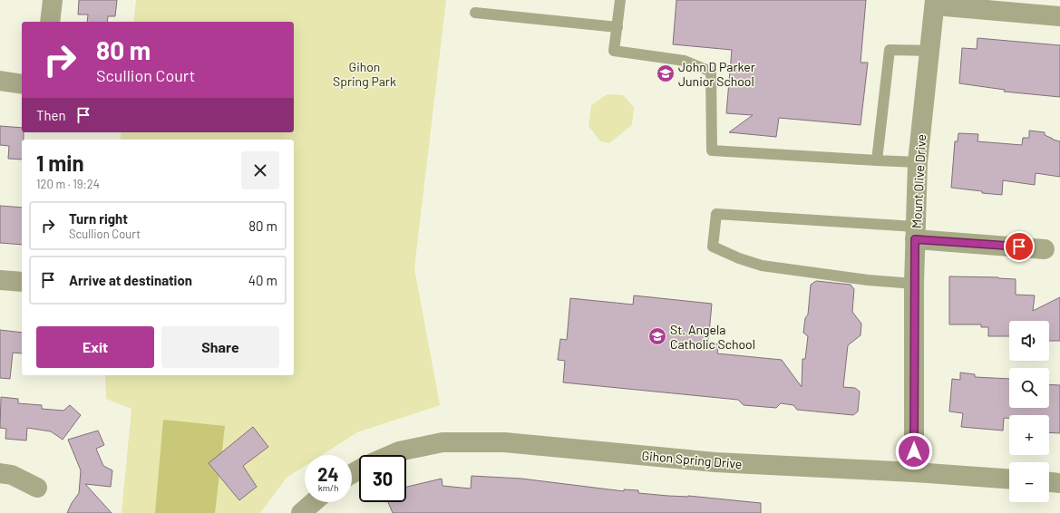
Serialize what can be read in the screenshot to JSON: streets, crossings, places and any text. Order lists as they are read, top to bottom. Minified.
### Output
{"streets":{"street":["Mount Olive Drive","Gihon Spring Drive"]},"crossings":[["Mount Olive Drive","Gihon Spring Drive"]],"parks":["Gihon Spring Park"],"places":{"school or university":["John D Parker Junior School","St. Angela Catholic School"]},"page":{"turn":["80 m","Scullion Court"],"then":"Then","heading":["1 min","120 m · 19:24"],"list":[{"name":"Turn right","note":"Scullion Court","value":"80 m"},{"name":"Arrive at destination","value":"40 m"}],"buttons":["Exit","Share"],"map_buttons":["+","−"],"speed":"24 km/h","limit":"30"}}
